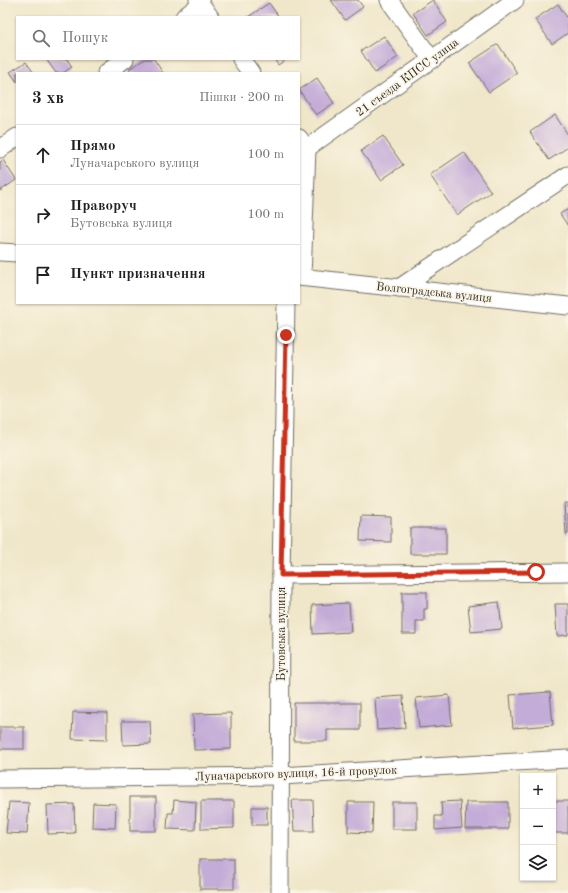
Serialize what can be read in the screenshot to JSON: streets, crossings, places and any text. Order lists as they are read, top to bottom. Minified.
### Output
{"streets":{"street":["21 съезда КПСС улица","Волгоградська вулиця","Бутовська вулиця","Луначарського вулиця, 16-й провулок"]},"crossings":[["Бутовська вулиця","Луначарського вулиця, 16-й провулок"]],"page":{"search":"Пошук","heading":["3 хв","Пішки · 200 m"],"list":[["Прямо","Луначарського вулиця","100 m"],["Праворуч","Бутовська вулиця","100 m"],"Пункт призначення"],"map_buttons":["+","−"]}}
